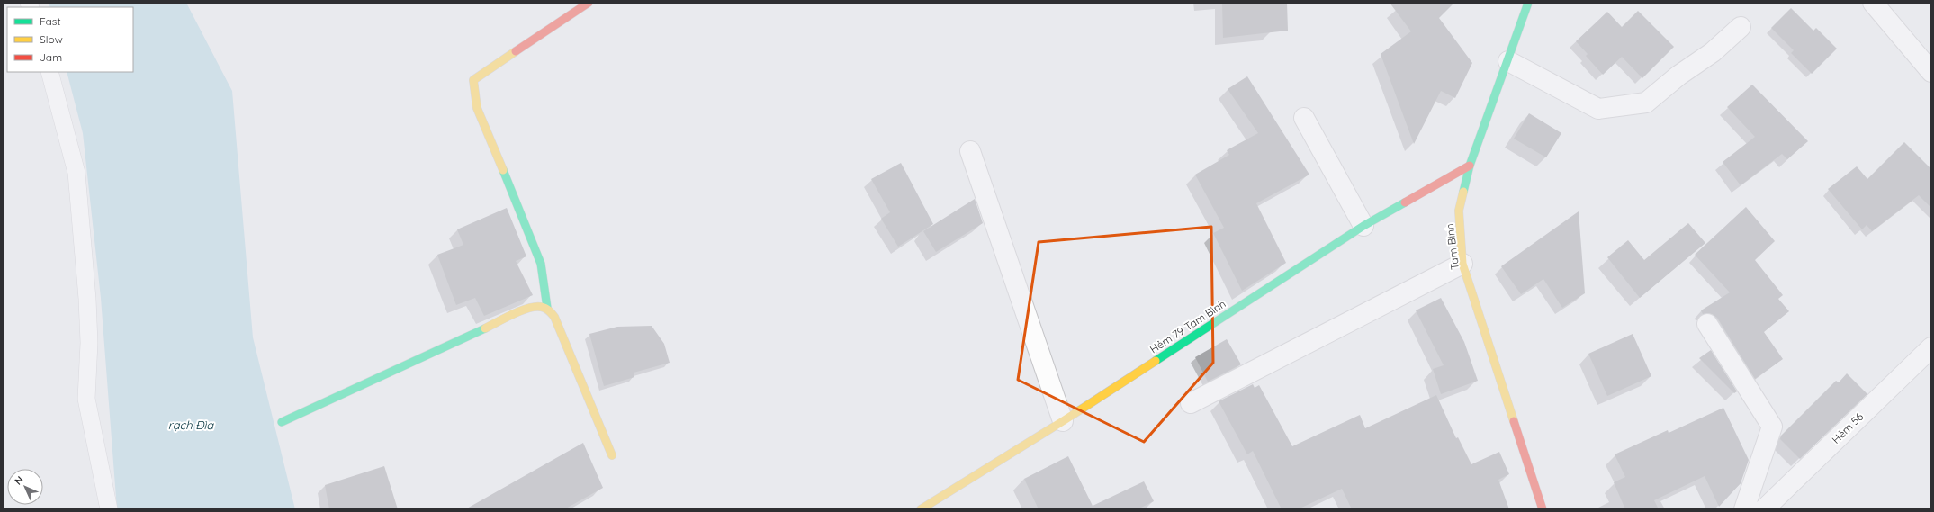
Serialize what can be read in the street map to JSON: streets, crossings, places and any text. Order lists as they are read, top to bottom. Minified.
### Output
{"streets":{"street":["Tam Bình","Hẻm 79 Tam Bình","Hẻm 56"]},"crossings":[["Tam Bình","Hẻm 79 Tam Bình"]],"water":["rạch Đìa"],"legend":["Fast","Slow","Jam"],"north":"top left"}
